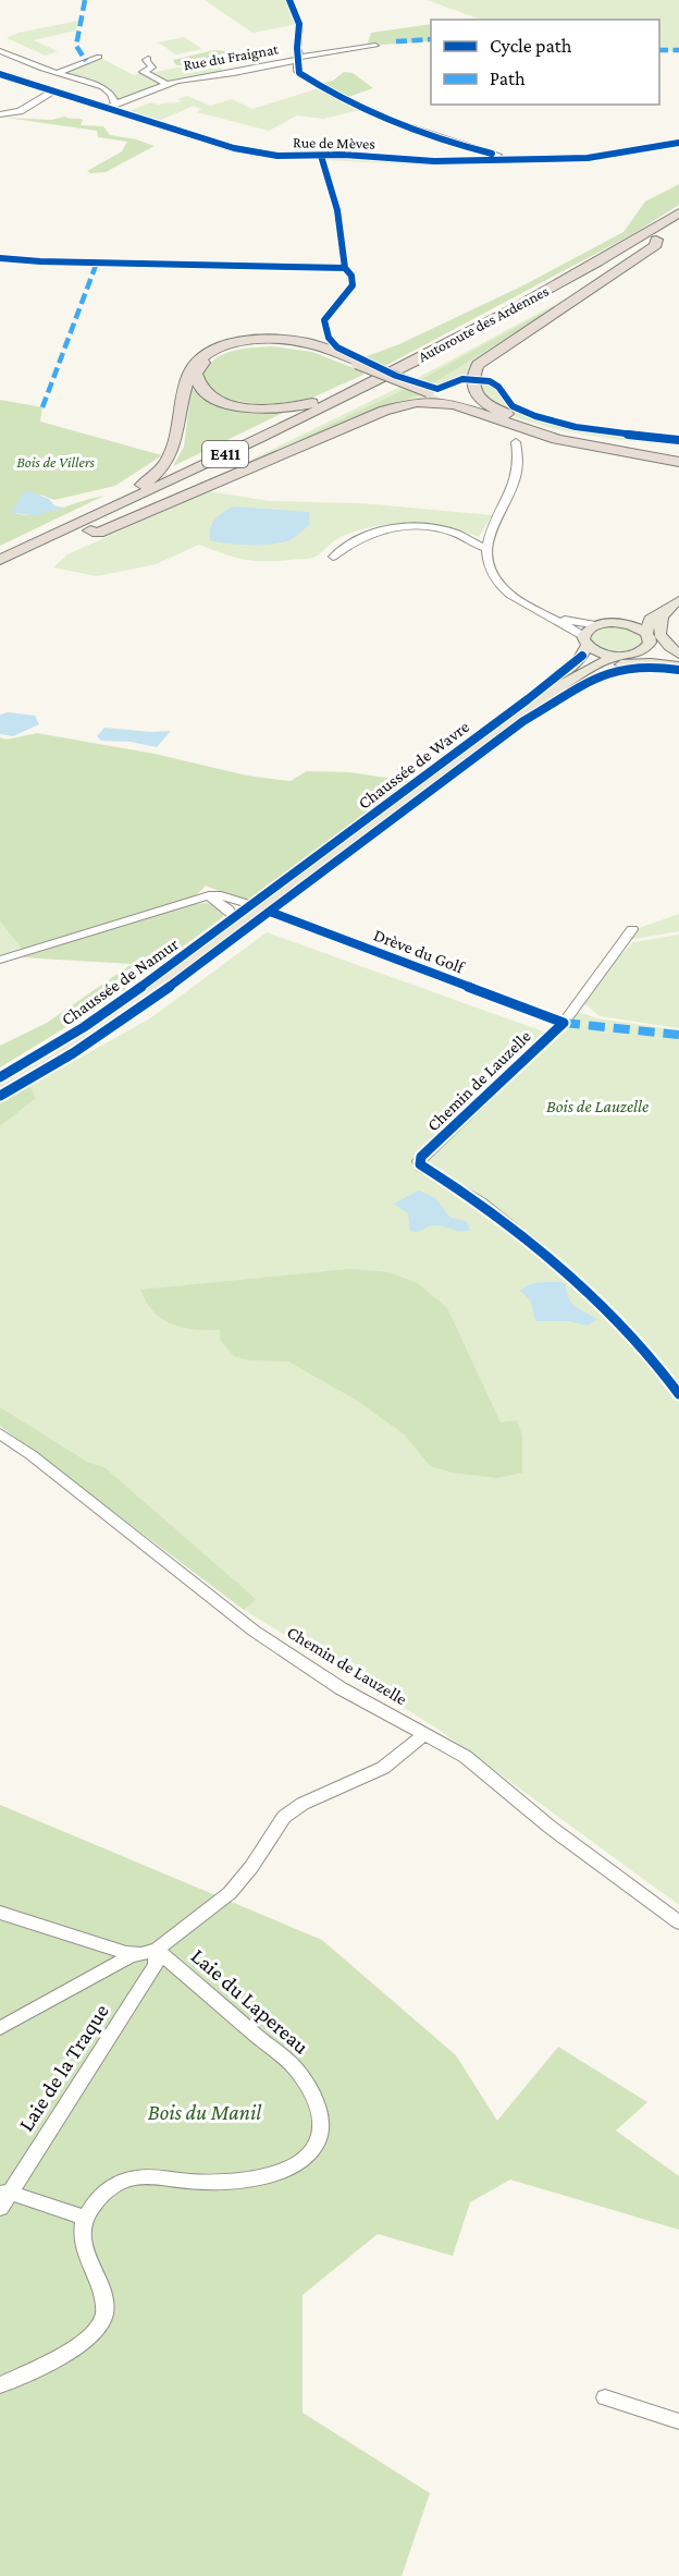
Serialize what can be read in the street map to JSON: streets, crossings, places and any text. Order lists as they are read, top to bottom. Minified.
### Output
{"streets":{"highway":["Autoroute des Ardennes","E411"],"main road":["Chaussée de Wavre","Chaussée de Namur"],"street":["Rue du Fraignat","Rue de Mèves","Drève du Golf","Chemin de Lauzelle","Laie du Lapereau","Laie de la Traque"]},"crossings":[["Rue du Fraignat","Rue de Mèves"],["Chaussée de Wavre","Drève du Golf"],["Chaussée de Wavre","Chaussée de Namur"],["Drève du Golf","Chaussée de Namur"],["Drève du Golf","Chemin de Lauzelle"],["Laie du Lapereau","Laie de la Traque"]],"parks":["Bois de Villers","Bois de Lauzelle","Bois du Manil"],"legend":["Cycle path","Path"]}
